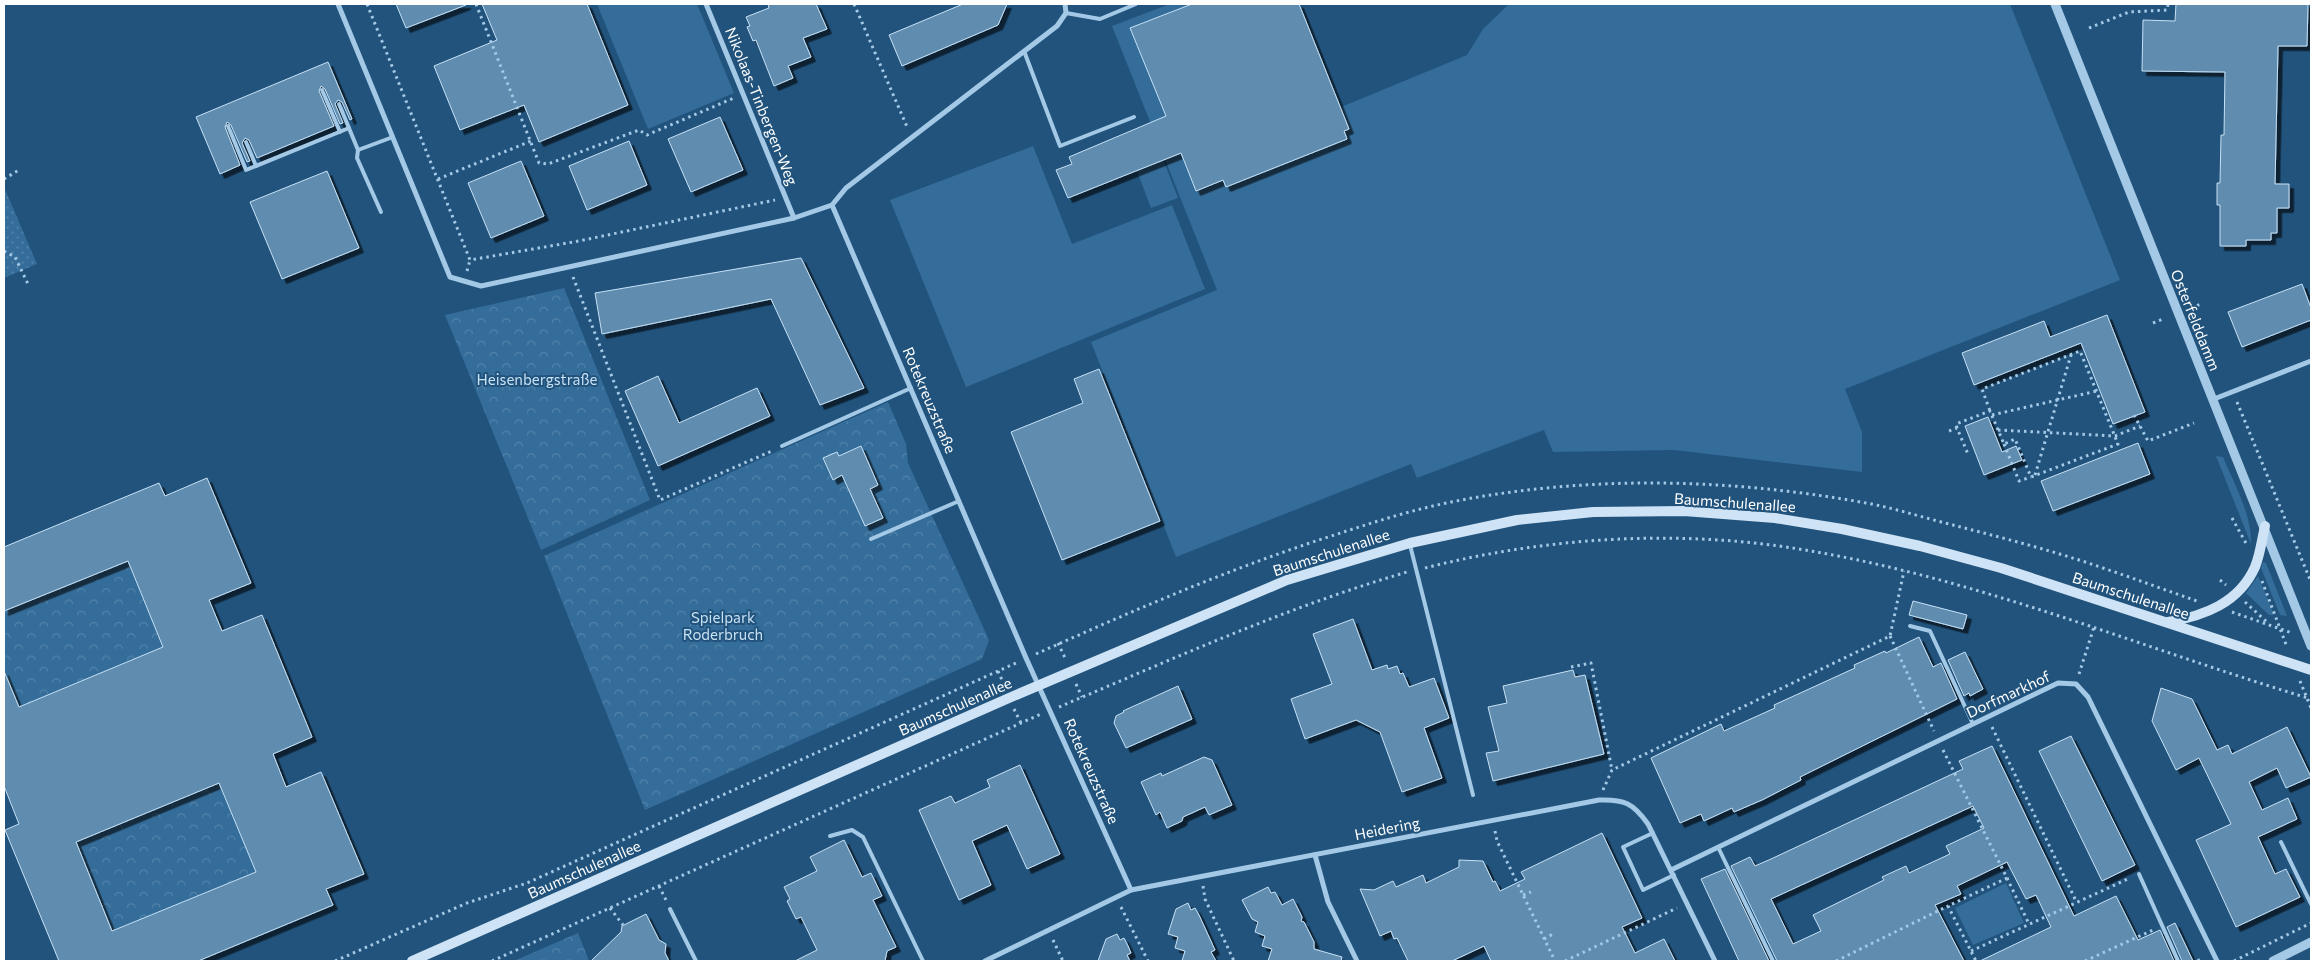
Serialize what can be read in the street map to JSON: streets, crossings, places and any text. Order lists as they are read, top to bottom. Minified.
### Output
{"streets":{"main road":["Baumschulenallee"],"street":["Nikolaas-Tinbergen-Weg","Osterfelddamm","Rotekreuzstraße","Dorfmarkhof","Heidering"]},"crossings":[["Rotekreuzstraße","Baumschulenallee"],["Rotekreuzstraße","Heidering"],["Dorfmarkhof","Heidering"]],"parks":["Heisenbergstraße","Spielpark Roderbruch"]}
